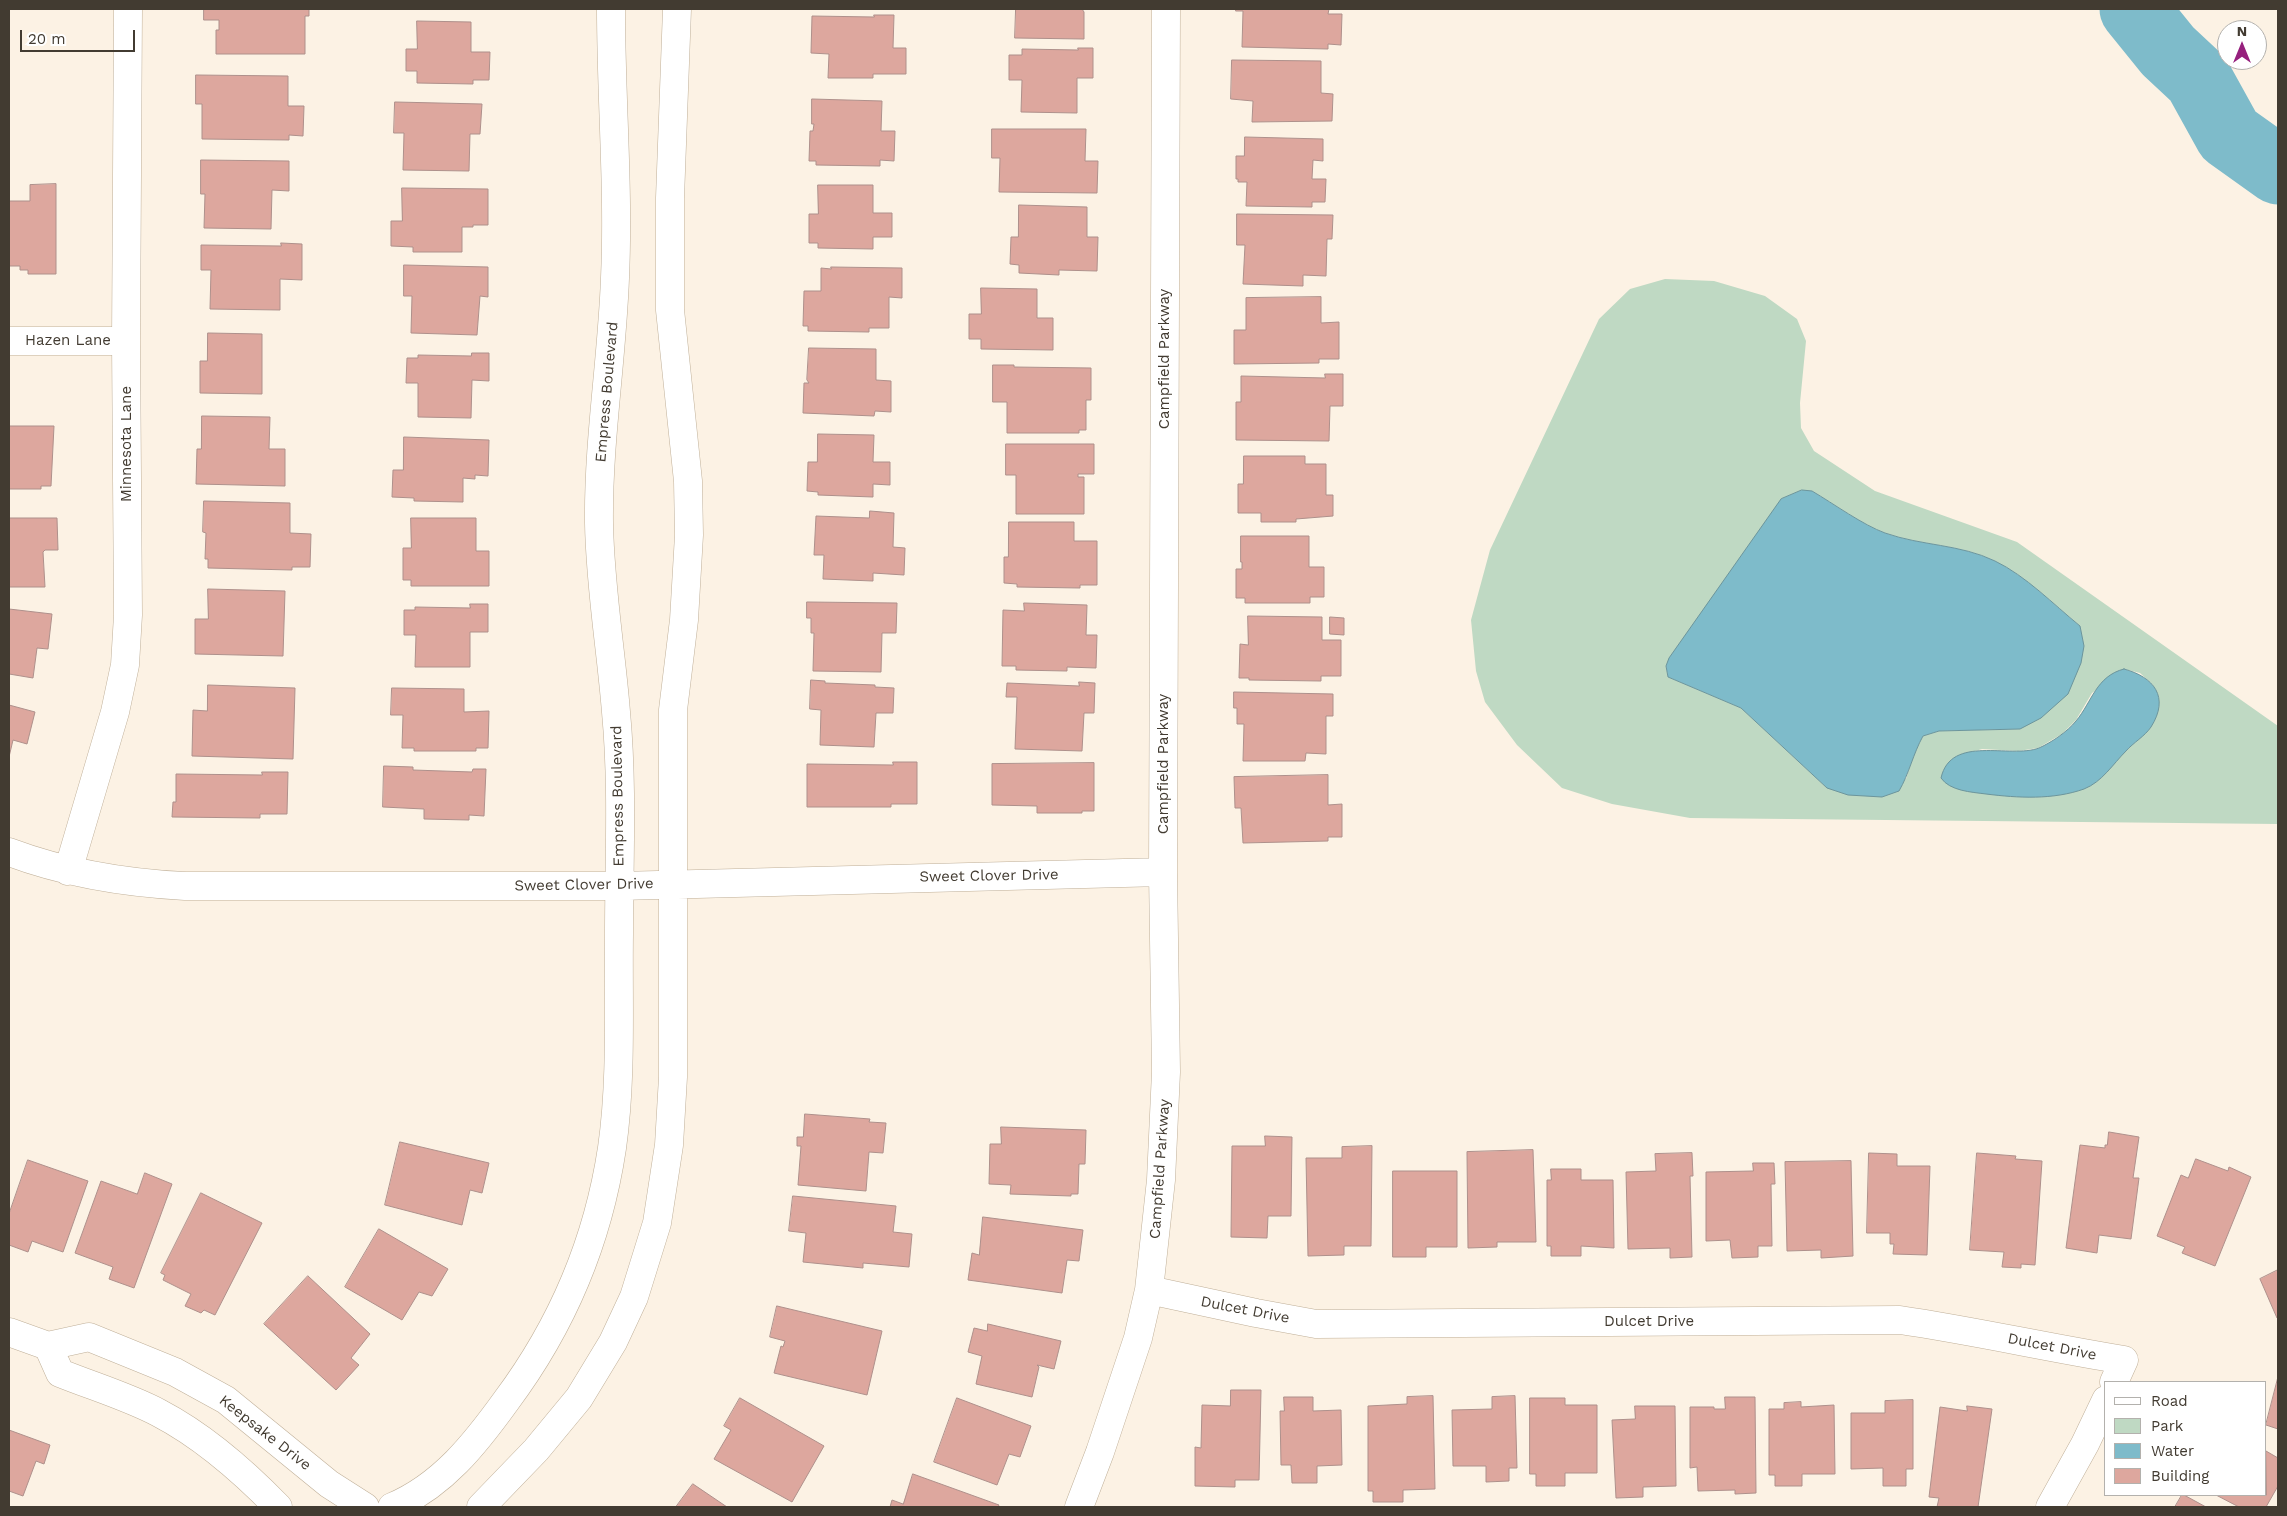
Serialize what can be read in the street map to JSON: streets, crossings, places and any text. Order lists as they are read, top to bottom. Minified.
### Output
{"streets":{"street":["Hazen Lane","Campfield Parkway","Empress Boulevard","Minnesota Lane","Sweet Clover Drive","Dulcet Drive","Keepsake Drive"]},"crossings":[["Hazen Lane","Minnesota Lane"],["Campfield Parkway","Sweet Clover Drive"],["Campfield Parkway","Dulcet Drive"],["Empress Boulevard","Sweet Clover Drive"],["Minnesota Lane","Sweet Clover Drive"]],"legend":["Road","Park","Water","Building"],"scale_bar":"20 m","north":"top"}
